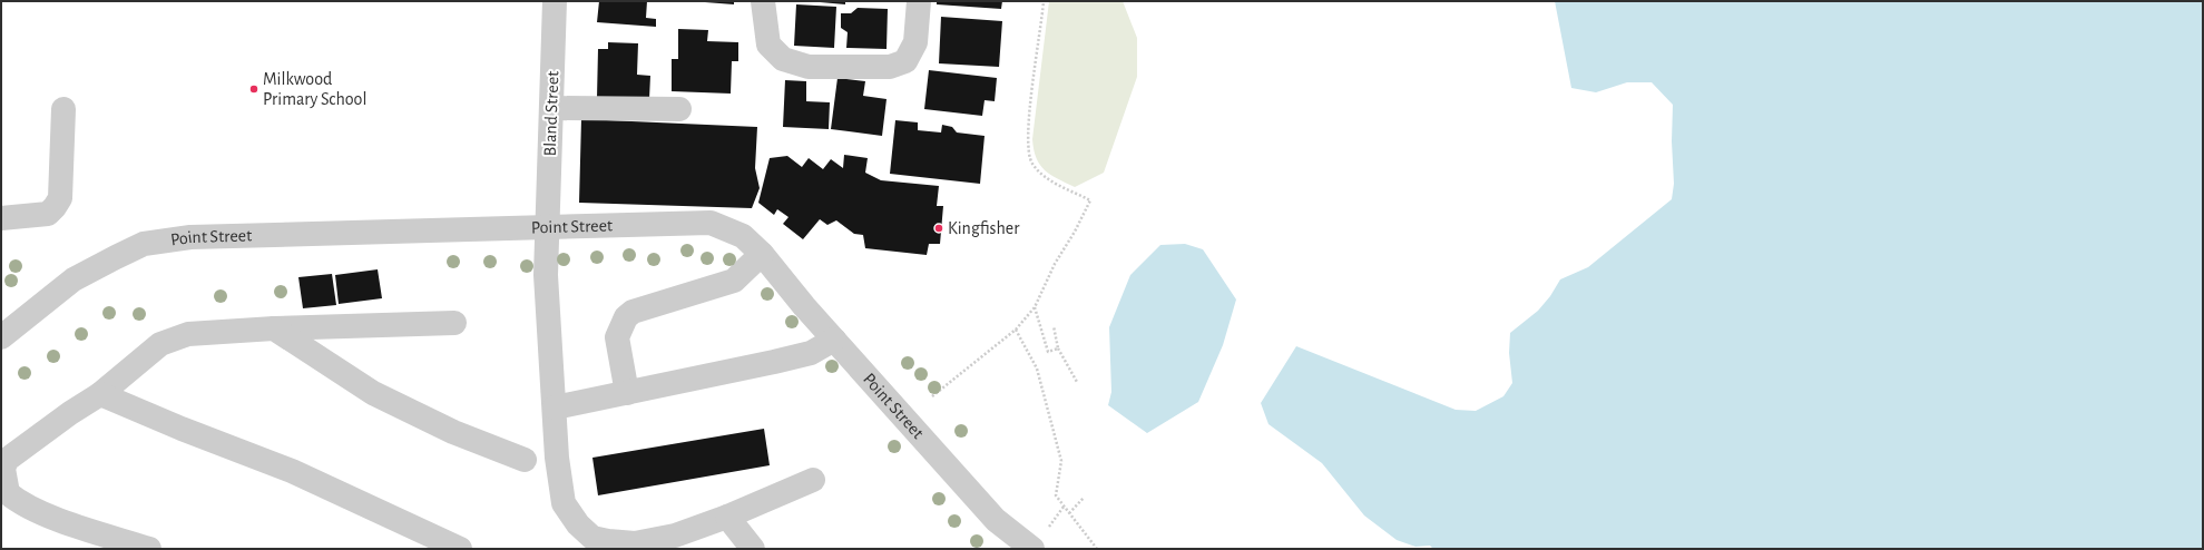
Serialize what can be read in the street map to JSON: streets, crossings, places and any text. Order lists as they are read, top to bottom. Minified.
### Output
{"streets":{"street":["Bland Street","Point Street"]},"crossings":[["Bland Street","Point Street"]],"places":["Milkwood Primary School","Kingfisher"]}
